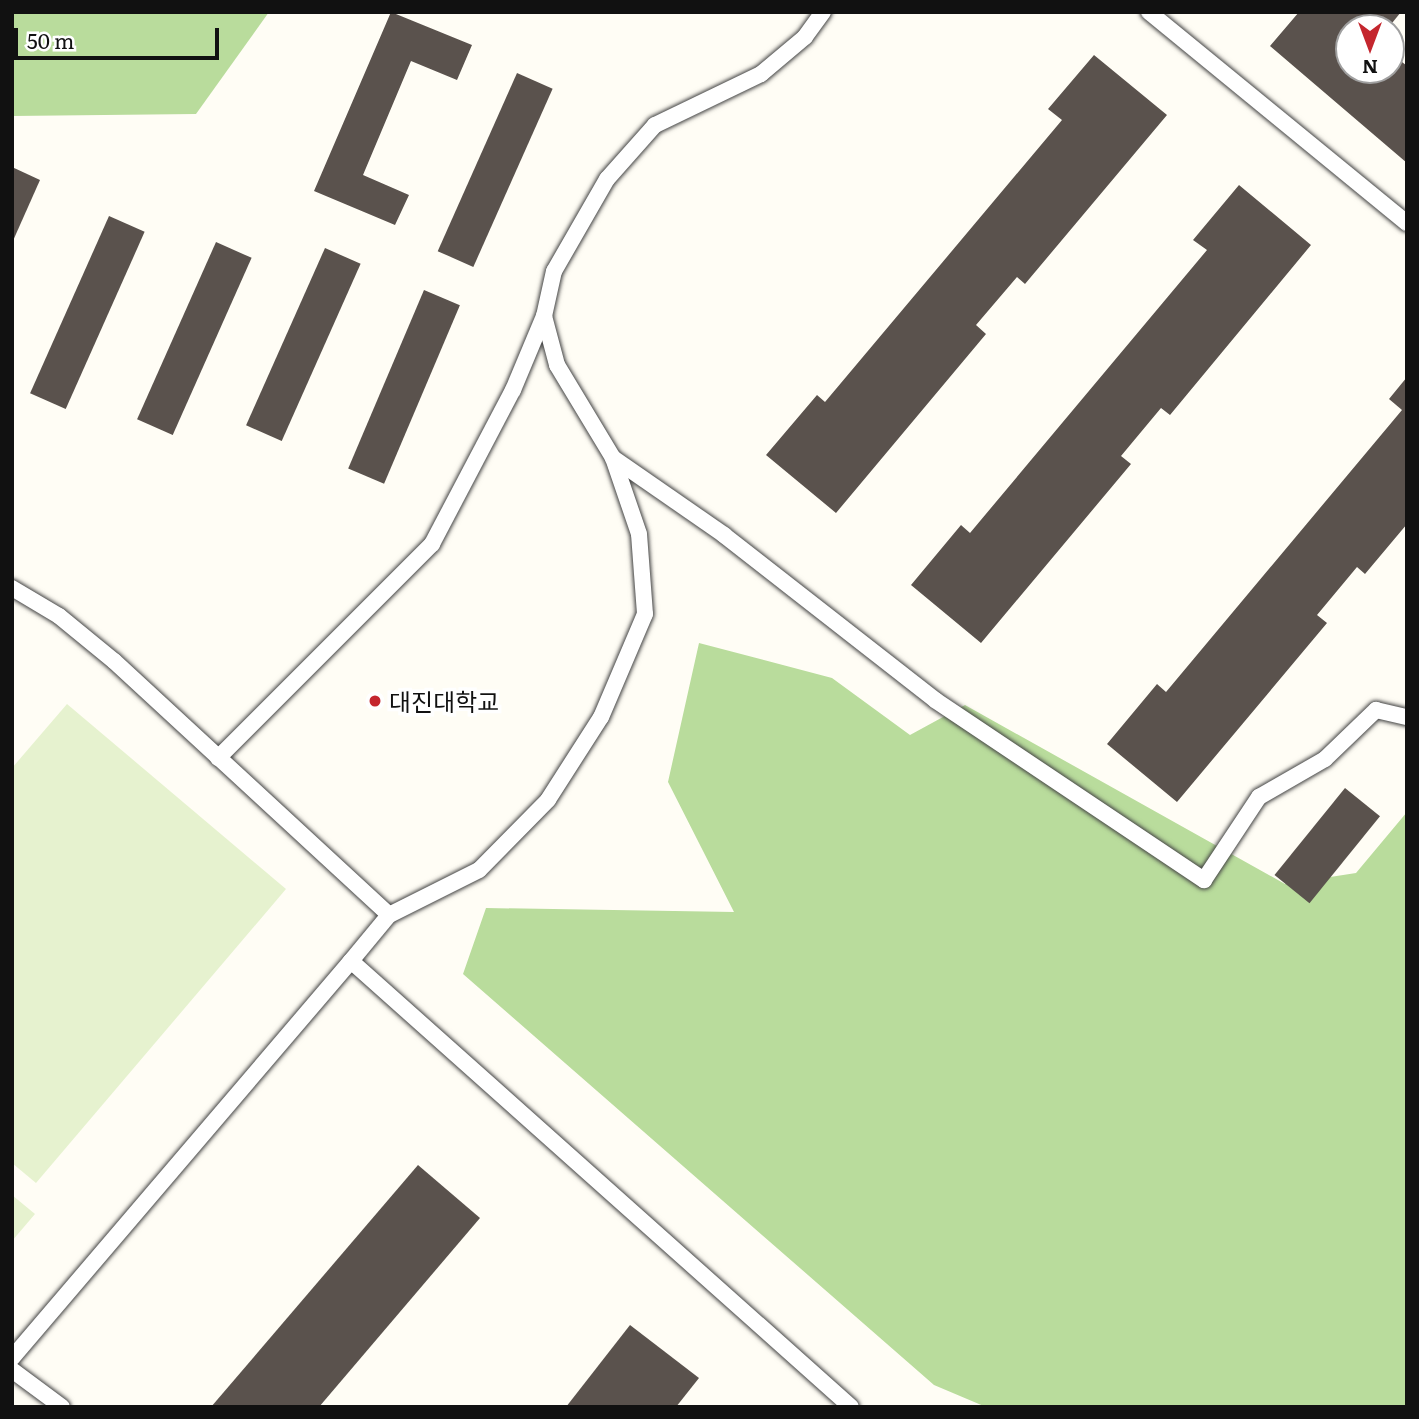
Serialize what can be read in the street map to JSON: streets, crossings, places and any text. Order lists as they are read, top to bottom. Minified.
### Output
{"places":["대진대학교"],"scale_bar":"50 m","north":"bottom"}
